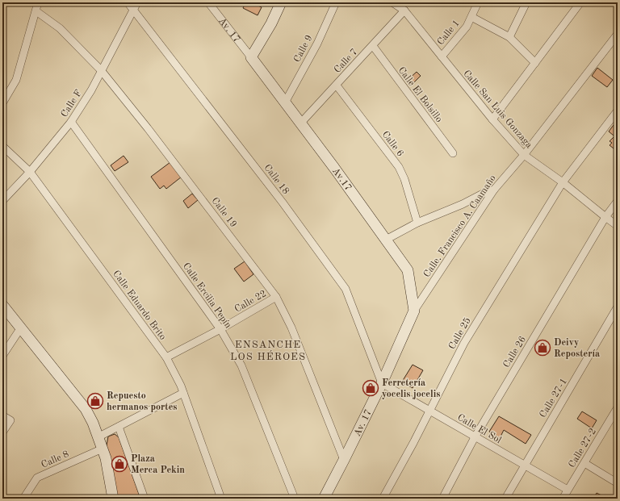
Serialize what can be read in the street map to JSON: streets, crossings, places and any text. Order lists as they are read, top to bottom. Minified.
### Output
{"streets":{"main road":["Av. 17","Av.17"],"street":["Calle 1","Calle 9","Calle 7","Calle El Bolsillo","Calle F","Calle San Luis Gonzaga","Calle 6","Calle 18","Calle 19","Calle. Francisco A. Caamaño","Calle Ercilia Pepín","Calle 22","Calle Eduardo Brito","Calle 25","Calle 26","Calle 27-1","Calle El Sol","Calle 27-2","Calle 8"]},"crossings":[["Av. 17","Calle 18"],["Av. 17","Av.17"],["Av. 17","Calle 19"],["Av. 17","Calle. Francisco A. Caamaño"],["Av. 17","Calle El Sol"],["Calle 1","Calle San Luis Gonzaga"],["Calle 9","Av.17"],["Calle 7","Calle El Bolsillo"],["Calle 7","Calle San Luis Gonzaga"],["Calle 7","Calle 6"],["Calle 7","Av.17"],["Calle F","Calle 18"],["Calle F","Calle 19"],["Calle F","Calle Ercilia Pepín"],["Calle F","Calle Eduardo Brito"],["Calle San Luis Gonzaga","Calle. Francisco A. Caamaño"],["Calle San Luis Gonzaga","Calle 25"],["Calle San Luis Gonzaga","Calle 26"],["Calle 18","Calle El Sol"],["Av.17","Calle. Francisco A. Caamaño"],["Calle 19","Calle 22"],["Calle Ercilia Pepín","Calle 22"],["Calle 22","Calle Eduardo Brito"],["Calle 25","Calle El Sol"],["Calle 26","Calle El Sol"],["Calle 27-1","Calle El Sol"],["Calle El Sol","Calle 27-2"]],"districts":["ENSANCHE LOS HÉROES"],"places":{"shop":["Deivy Repostería","Ferretería yocelis jocelis","Repuesto hermanos portes","Plaza Merca Pekin"]}}
